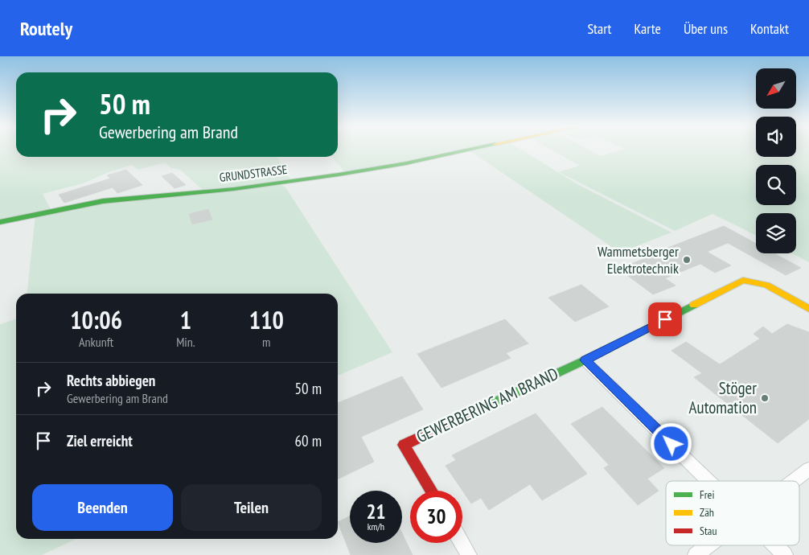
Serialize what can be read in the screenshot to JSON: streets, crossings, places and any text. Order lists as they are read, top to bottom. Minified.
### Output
{"streets":{"street":["GRUNDSTRASSE","GEWERBERING AM BRAND"]},"places":["Wammetsberger Elektrotechnik","Stöger Automation"],"legend":["Frei","Zäh","Stau"],"north":"bottom left","page":{"header":"Routely","nav":["Start","Karte","Über uns","Kontakt"],"turn":["50 m","Gewerbering am Brand"],"eta":["10:06","Ankunft","1","Min.","110","m"],"list":[{"name":"Rechts abbiegen","note":"Gewerbering am Brand","value":"50 m"},{"name":"Ziel erreicht","value":"60 m"}],"buttons":["Beenden","Teilen"],"speed":"21 km/h","limit":"30"}}
